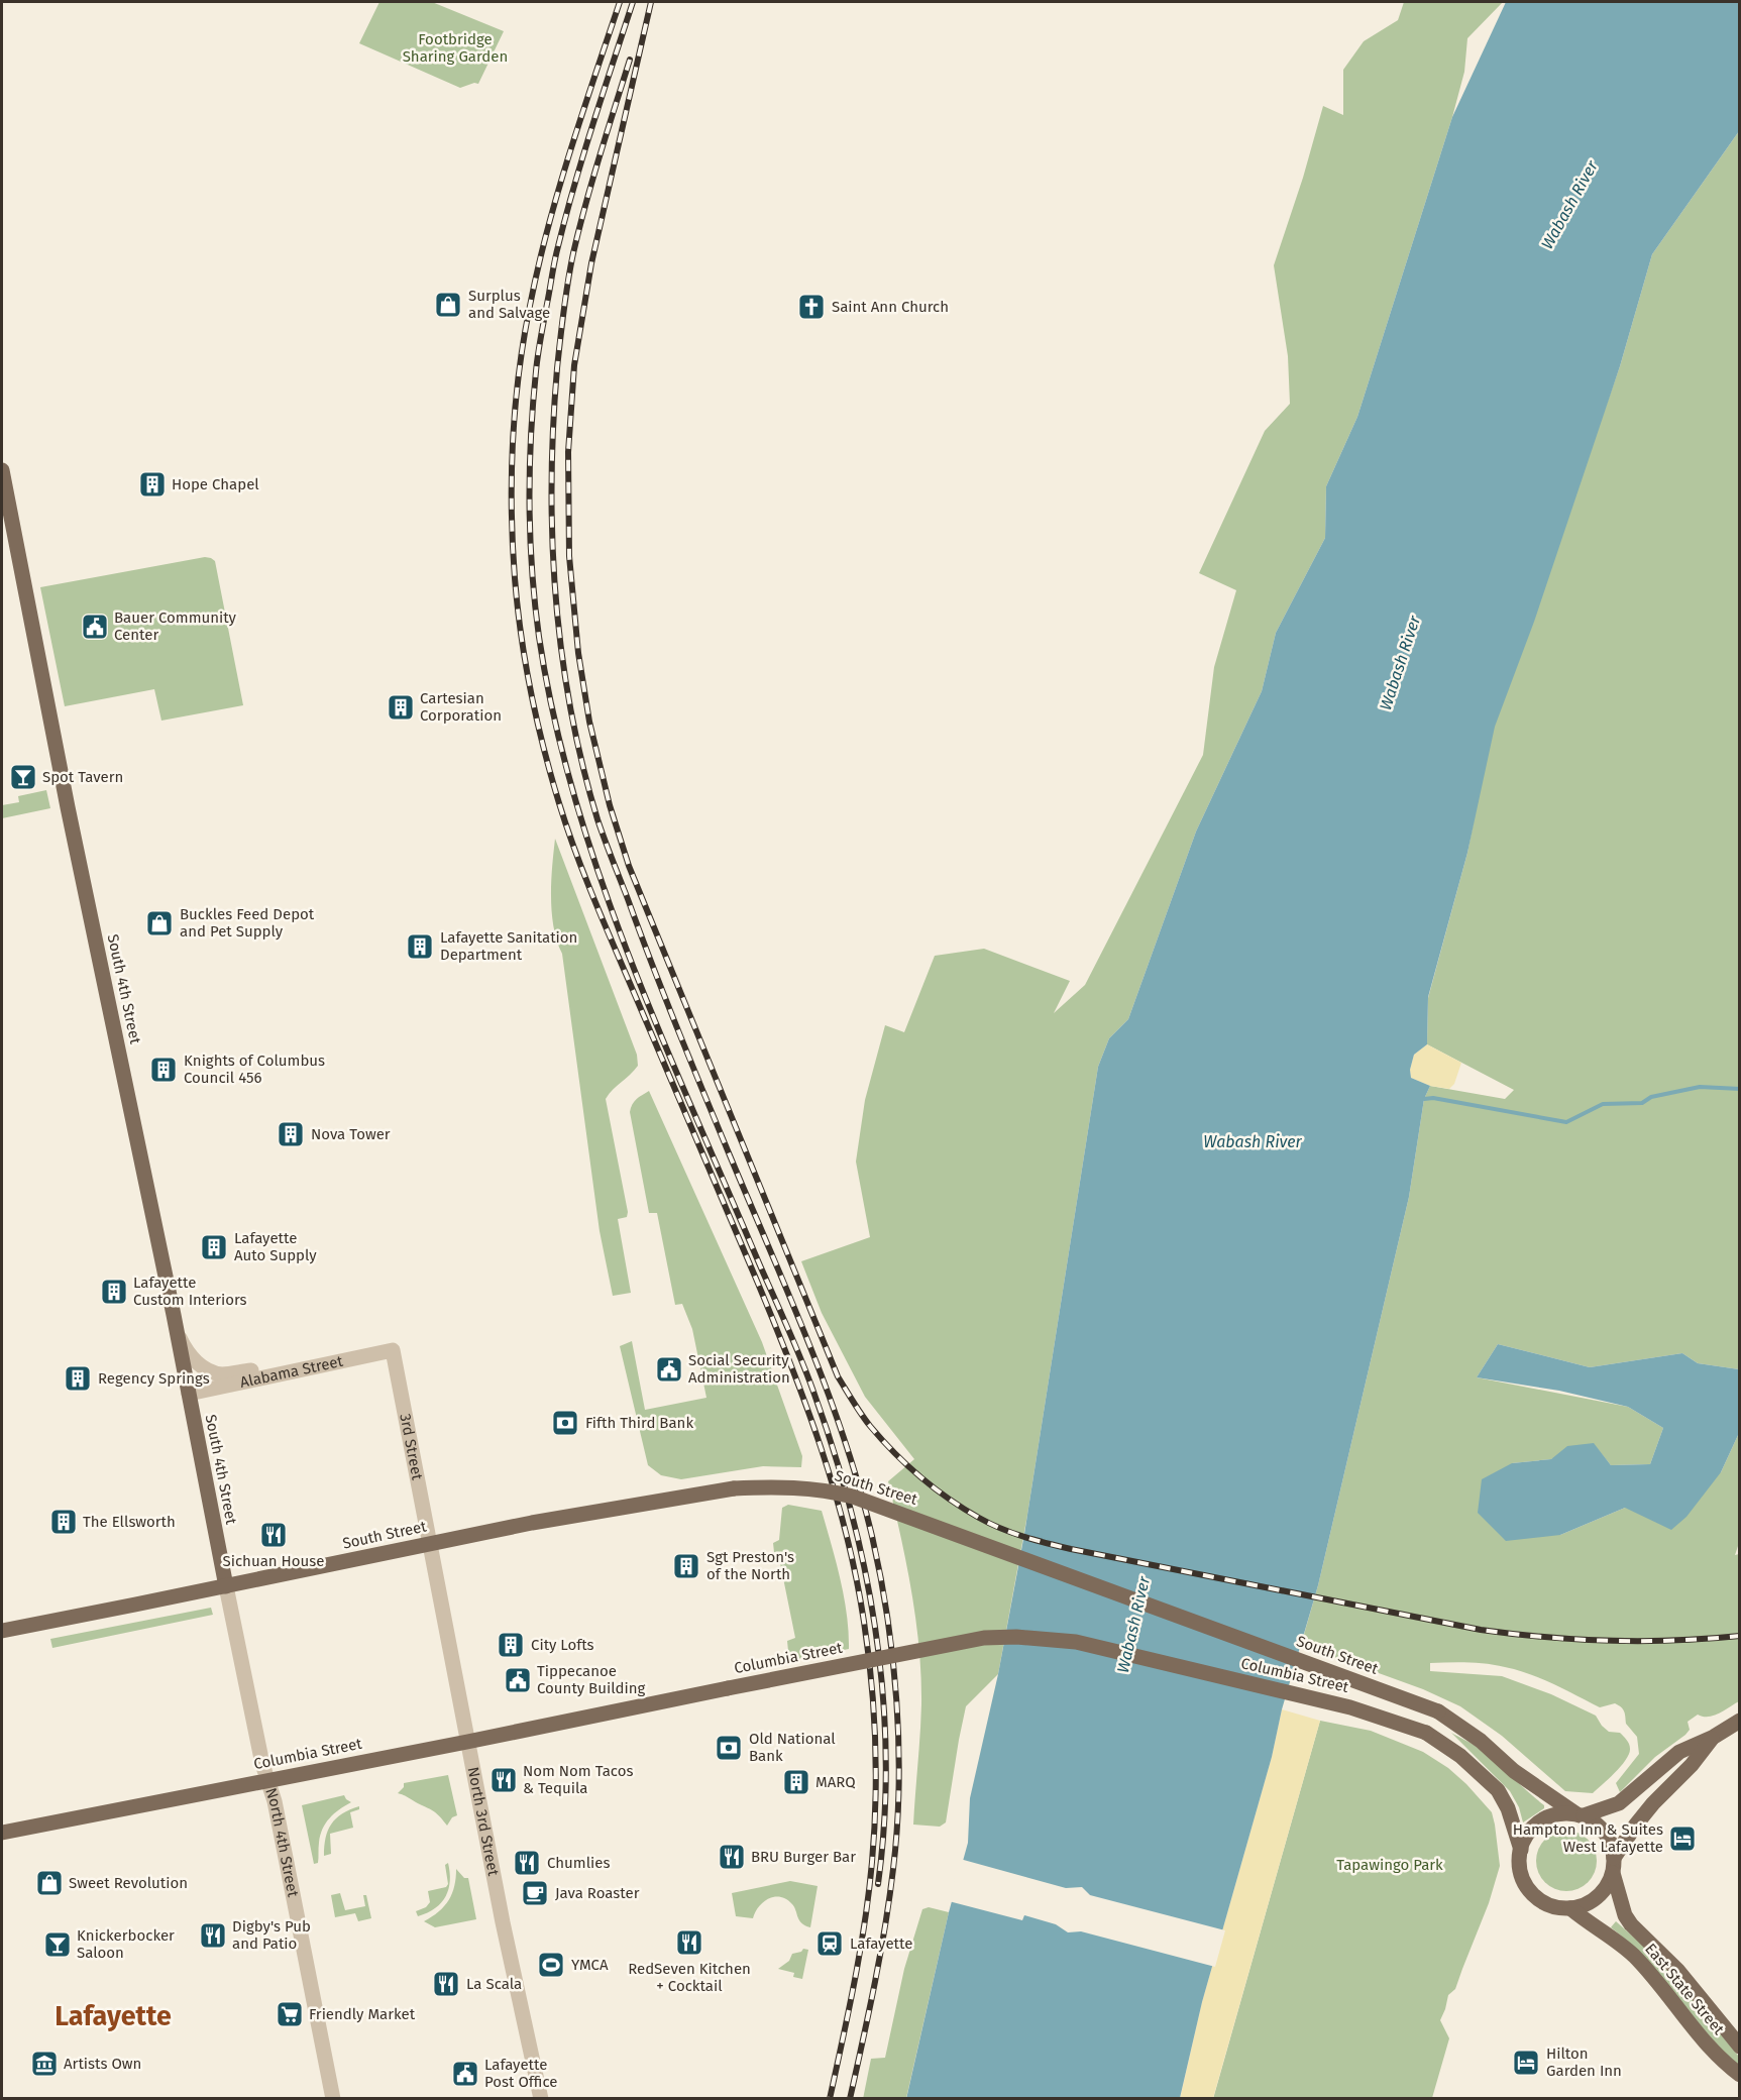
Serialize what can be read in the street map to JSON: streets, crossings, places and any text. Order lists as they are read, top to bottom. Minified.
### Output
{"streets":{"main road":["South 4th Street","South Street","Columbia Street","East State Street"],"street":["Alabama Street","3rd Street","North 3rd Street","North 4th Street"]},"crossings":[["South 4th Street","Alabama Street"],["South 4th Street","South Street"],["South 4th Street","North 4th Street"],["Alabama Street","3rd Street"],["3rd Street","South Street"],["3rd Street","North 3rd Street"],["South Street","Columbia Street"],["South Street","North 3rd Street"],["South Street","North 4th Street"],["South Street","East State Street"],["Columbia Street","North 3rd Street"],["Columbia Street","North 4th Street"],["Columbia Street","East State Street"]],"districts":["Lafayette"],"water":["Wabash River"],"parks":["Footbridge Sharing Garden","Tapawingo Park"],"places":{"shop":["Surplus and Salvage","Buckles Feed Depot and Pet Supply","Sweet Revolution"],"church":["Saint Ann Church"],"building":["Hope Chapel","Cartesian Corporation","Lafayette Sanitation Department","Knights of Columbus Council 456","Nova Tower","Lafayette Auto Supply","Lafayette Custom Interiors","Regency Springs","The Ellsworth","Sgt Preston's of the North","City Lofts","MARQ"],"public building":["Bauer Community Center","Social Security Administration","Tippecanoe County Building","Lafayette Post Office"],"bar":["Spot Tavern","Knickerbocker Saloon"],"bank":["Fifth Third Bank","Old National Bank"],"restaurant":["Sichuan House","Nom Nom Tacos & Tequila","BRU Burger Bar","Chumlies","Digby's Pub and Patio","RedSeven Kitchen + Cocktail","La Scala"],"hotel":["Hampton Inn & Suites West Lafayette","Hilton Garden Inn"],"cafe":["Java Roaster"],"station":["Lafayette"],"sports":["YMCA"],"supermarket":["Friendly Market"],"museum":["Artists Own"]}}
